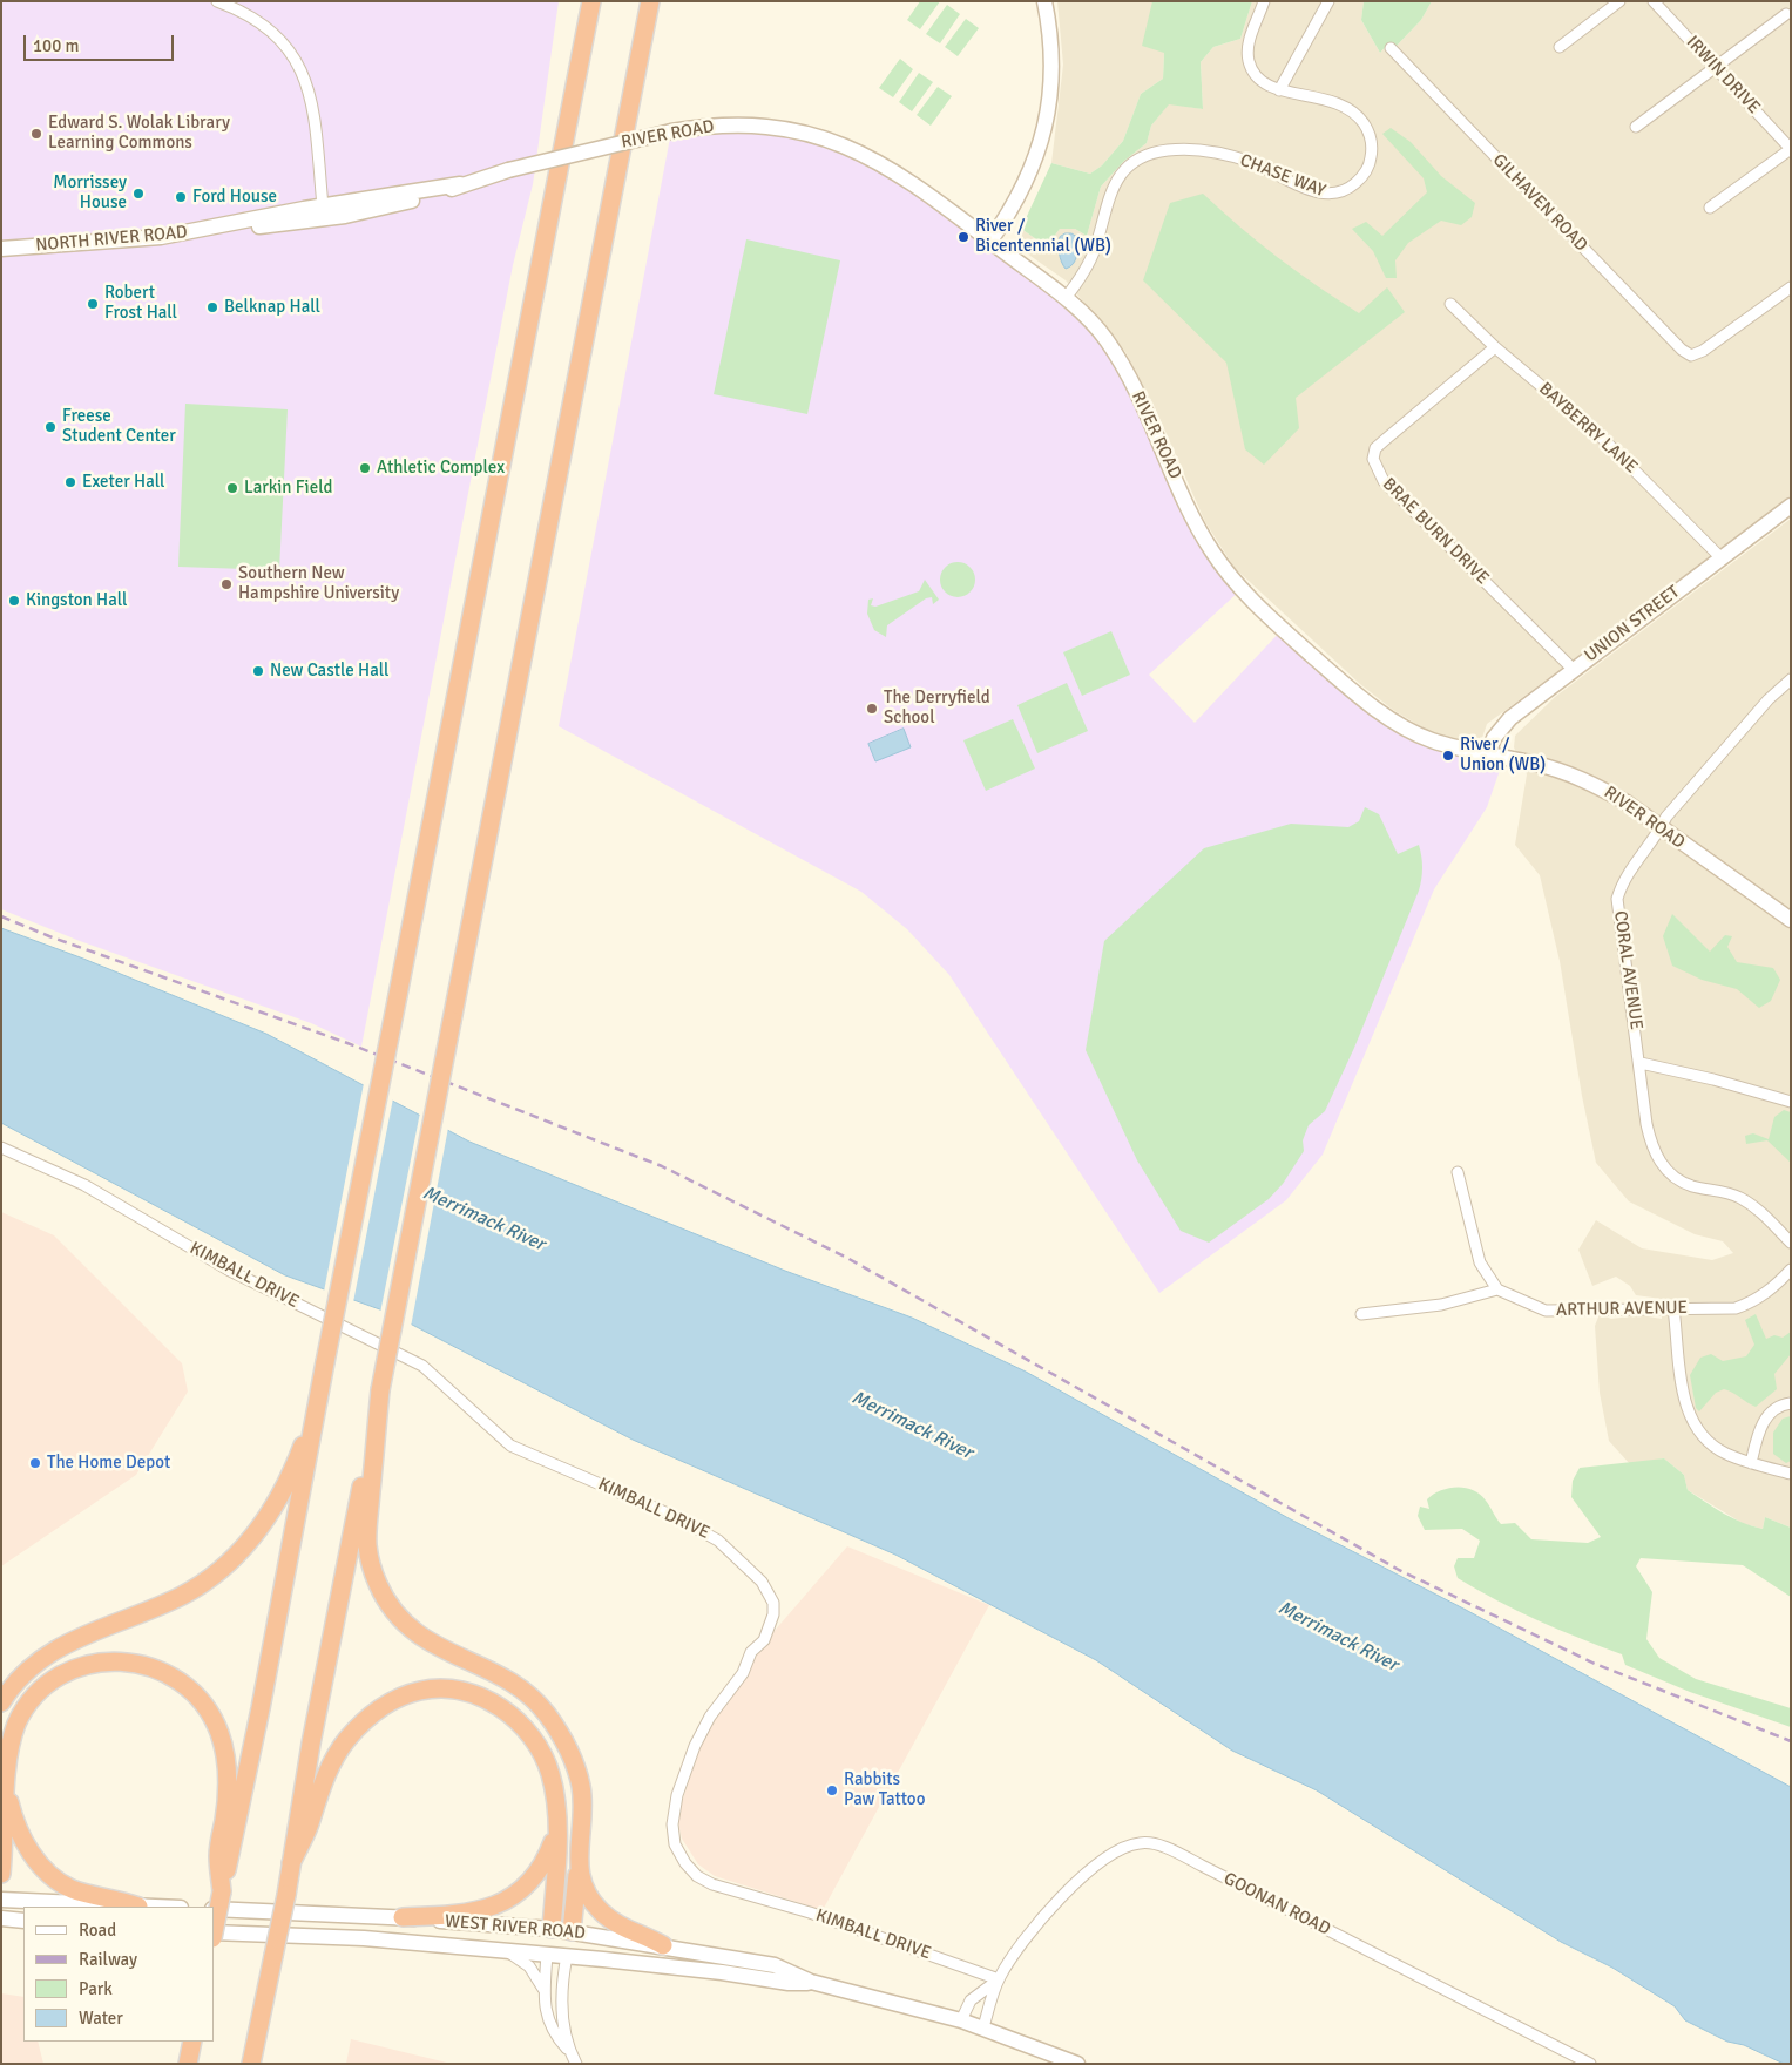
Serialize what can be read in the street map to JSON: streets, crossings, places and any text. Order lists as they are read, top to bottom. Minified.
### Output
{"streets":{"street":["IRWIN DRIVE","RIVER ROAD","CHASE WAY","GILHAVEN ROAD","NORTH RIVER ROAD","BAYBERRY LANE","BRAE BURN DRIVE","UNION STREET","CORAL AVENUE","KIMBALL DRIVE","ARTHUR AVENUE","GOONAN ROAD","WEST RIVER ROAD"]},"crossings":[["RIVER ROAD","CHASE WAY"],["RIVER ROAD","NORTH RIVER ROAD"],["RIVER ROAD","UNION STREET"],["RIVER ROAD","CORAL AVENUE"],["BAYBERRY LANE","BRAE BURN DRIVE"],["BAYBERRY LANE","UNION STREET"],["BRAE BURN DRIVE","UNION STREET"],["KIMBALL DRIVE","GOONAN ROAD"],["GOONAN ROAD","WEST RIVER ROAD"]],"water":["Merrimack River"],"places":["Edward S. Wolak Library Learning Commons","Morrissey House","Ford House","River / Bicentennial (WB)","Robert Frost Hall","Belknap Hall","Freese Student Center","Athletic Complex","Exeter Hall","Larkin Field","Southern New Hampshire University","Kingston Hall","New Castle Hall","The Derryfield School","River / Union (WB)","The Home Depot","Rabbits Paw Tattoo"],"legend":["Road","Railway","Park","Water"],"scale_bar":"100 m"}
